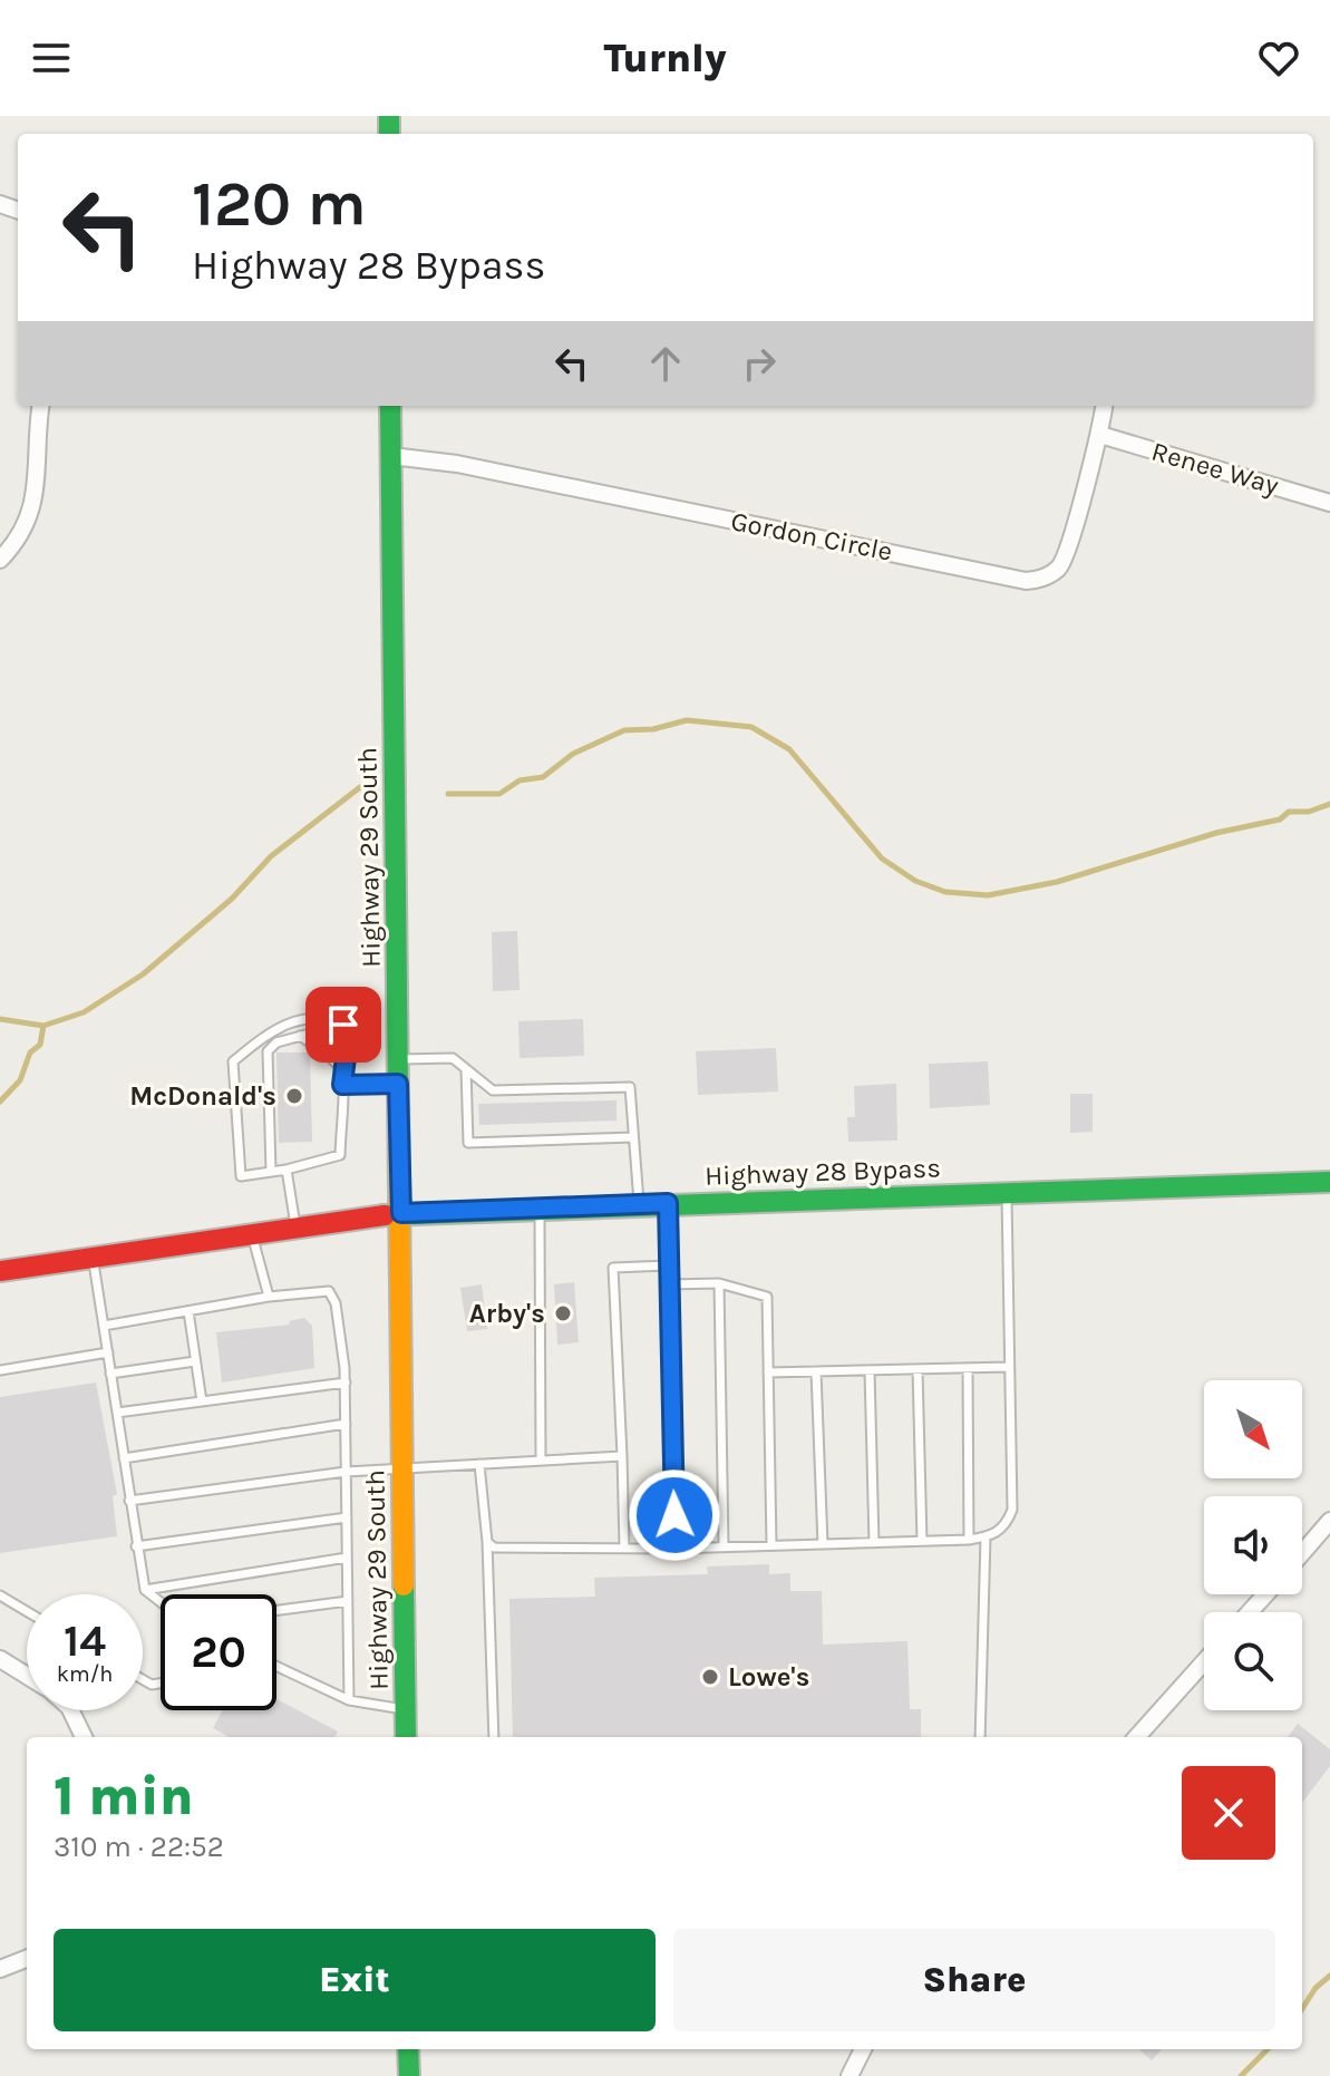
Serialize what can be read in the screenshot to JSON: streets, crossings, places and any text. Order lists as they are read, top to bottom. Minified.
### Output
{"streets":{"main road":["Highway 29 South","Highway 28 Bypass"],"street":["Renee Way","Gordon Circle"]},"crossings":[["Renee Way","Gordon Circle"],["Gordon Circle","Highway 29 South"],["Highway 29 South","Highway 28 Bypass"]],"places":["McDonald's","Arby's","Lowe's"],"north":"bottom right","page":{"header":"Turnly","turn":["120 m","Highway 28 Bypass"],"speed":"14 km/h","limit":"20","heading":["1 min","310 m · 22:52"],"buttons":["Exit","Share"]}}
